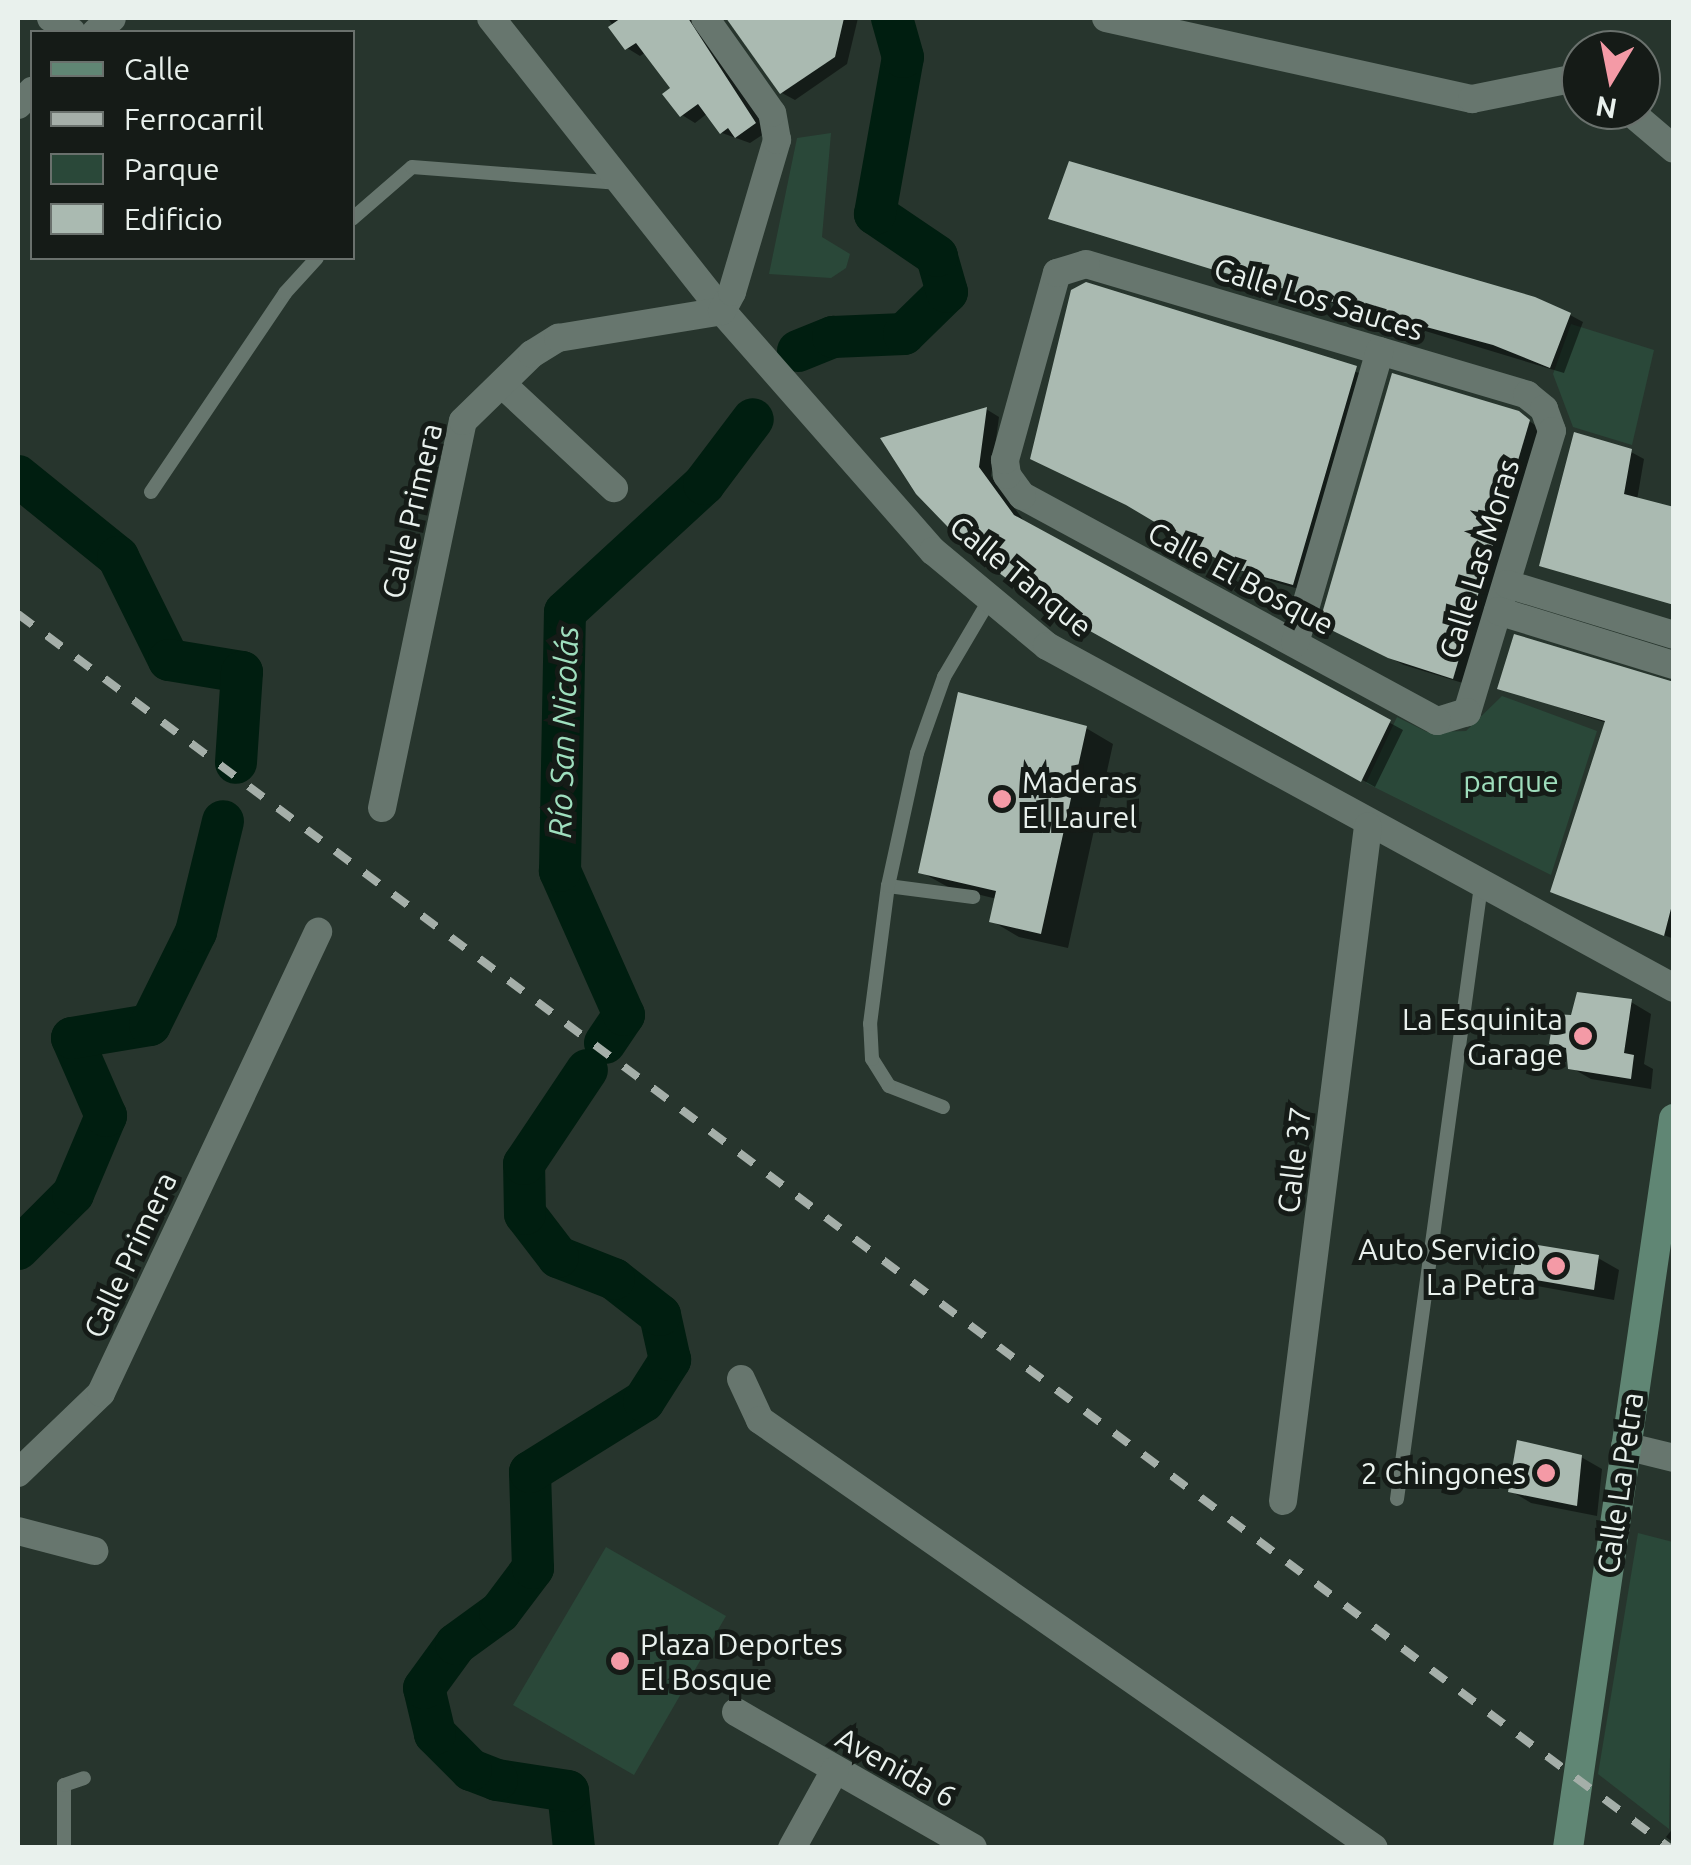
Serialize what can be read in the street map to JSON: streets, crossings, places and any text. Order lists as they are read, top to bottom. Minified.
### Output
{"streets":{"street":["Calle Los Sauces","Calle Primera","Calle Las Moras","Calle Tanque","Calle El Bosque","Calle 37","Calle La Petra","Avenida 6"]},"crossings":[["Calle Los Sauces","Calle Las Moras"],["Calle Los Sauces","Calle El Bosque"],["Calle Primera","Calle Tanque"],["Calle Las Moras","Calle El Bosque"],["Calle Tanque","Calle 37"]],"water":["Río San Nicolás"],"parks":["parque"],"places":["Maderas El Laurel","La Esquinita Garage","Auto Servicio La Petra","2 Chingones","Plaza Deportes El Bosque"],"legend":["Calle","Ferrocarril","Parque","Edificio"],"north":"bottom"}
